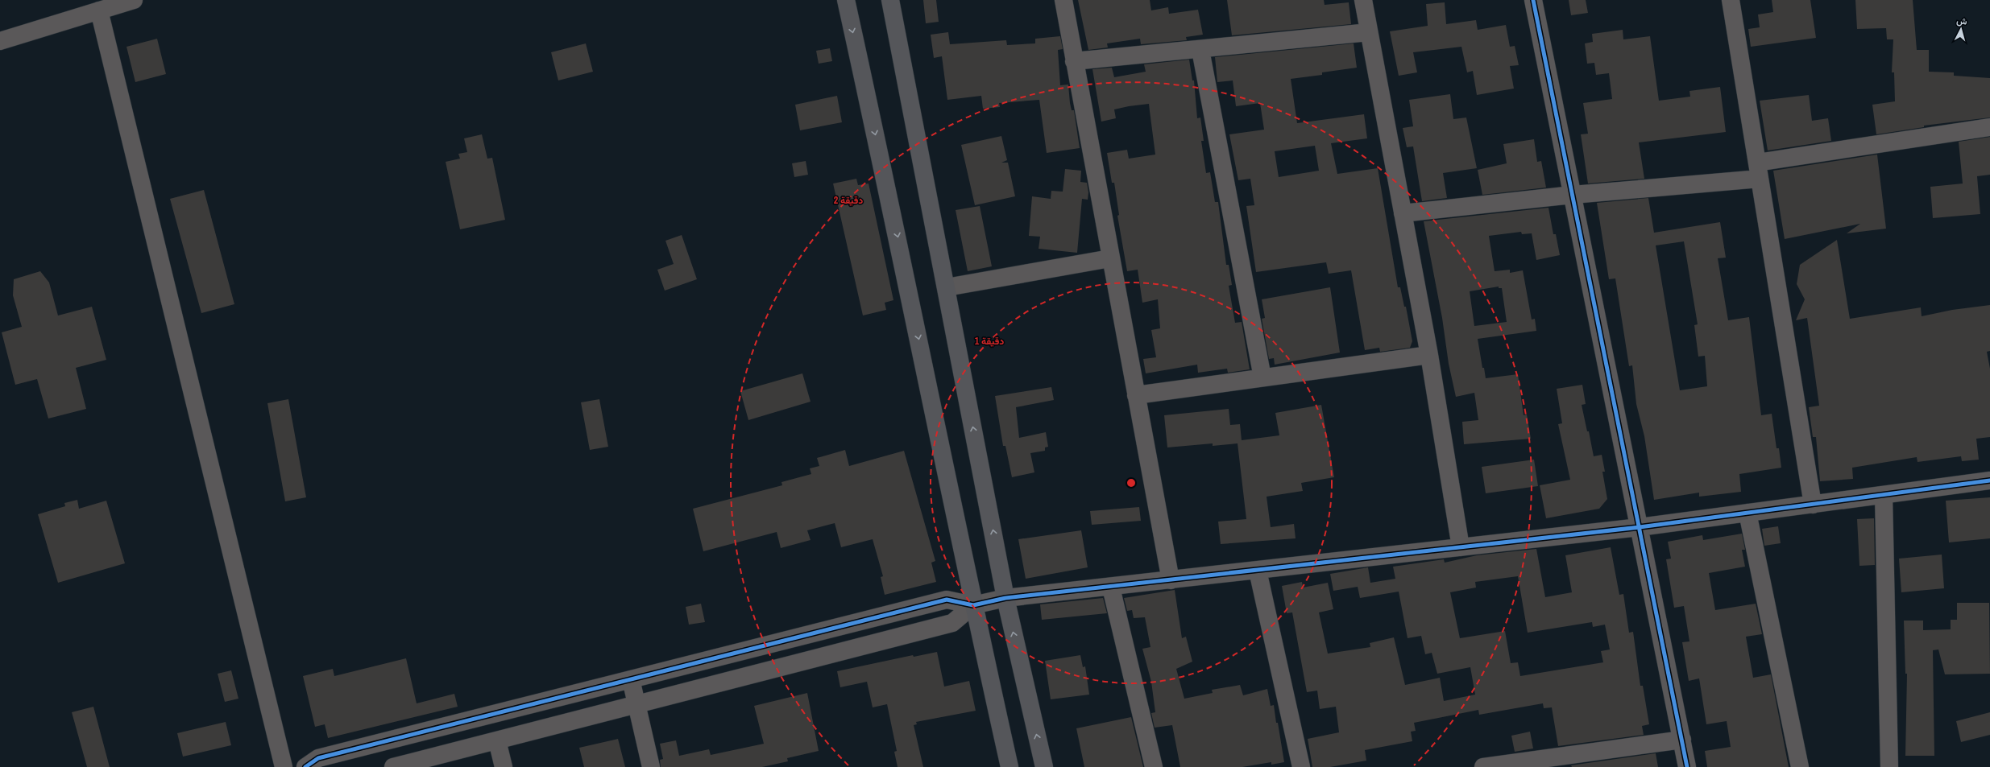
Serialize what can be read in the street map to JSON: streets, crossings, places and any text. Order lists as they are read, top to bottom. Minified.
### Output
{"north":"top","rings":["2 دقيقة","1 دقيقة"]}
